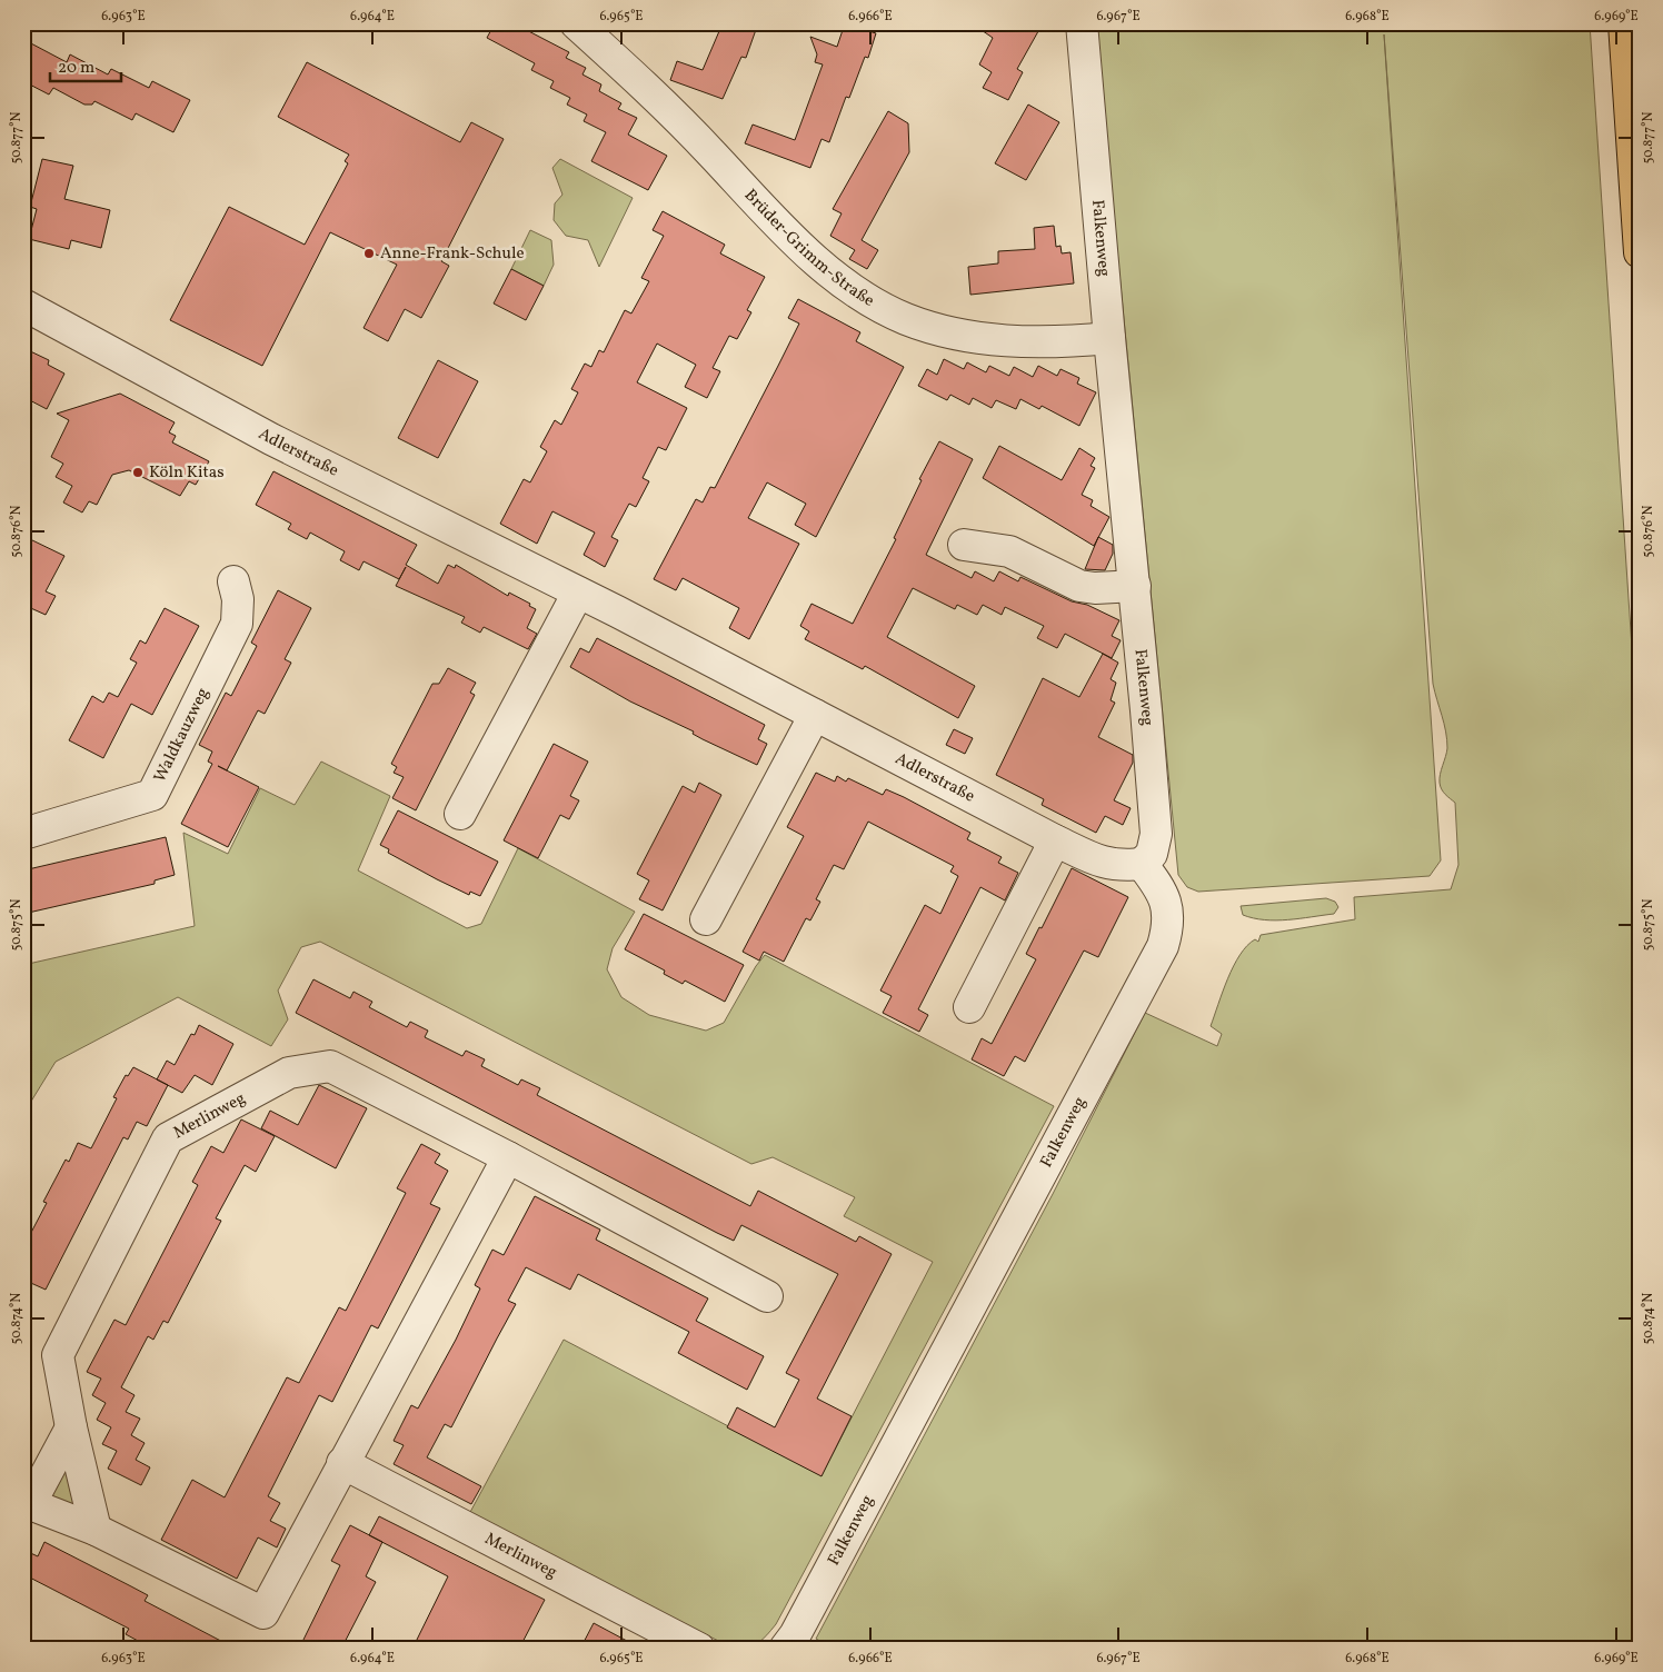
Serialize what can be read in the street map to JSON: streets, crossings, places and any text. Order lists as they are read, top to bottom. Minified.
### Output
{"streets":{"street":["Falkenweg","Brüder-Grimm-Straße","Adlerstraße","Waldkauzweg","Merlinweg"]},"crossings":[["Falkenweg","Brüder-Grimm-Straße"],["Falkenweg","Adlerstraße"]],"places":["Anne-Frank-Schule","Köln Kitas"],"scale_bar":"20 m","coordinates":["6.963°E","6.964°E","6.965°E","6.966°E","6.967°E","6.968°E","6.969°E","50.877°N","50.876°N","50.875°N","50.874°N"]}
